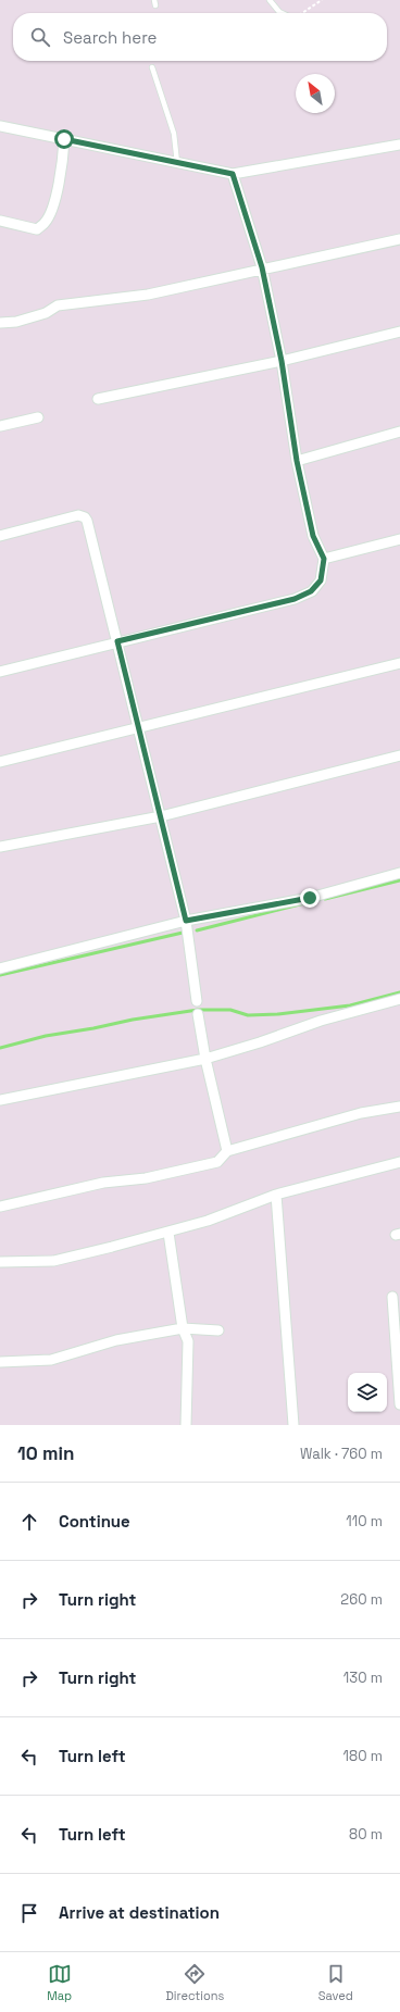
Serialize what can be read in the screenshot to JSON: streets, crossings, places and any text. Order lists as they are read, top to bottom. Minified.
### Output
{"north":"top left","page":{"search":"Search here","heading":["10 min","Walk · 760 m"],"list":[["Continue","110 m"],["Turn right","260 m"],["Turn right","130 m"],["Turn left","180 m"],["Turn left","80 m"],"Arrive at destination"],"nav":["Map","Directions","Saved"]}}
